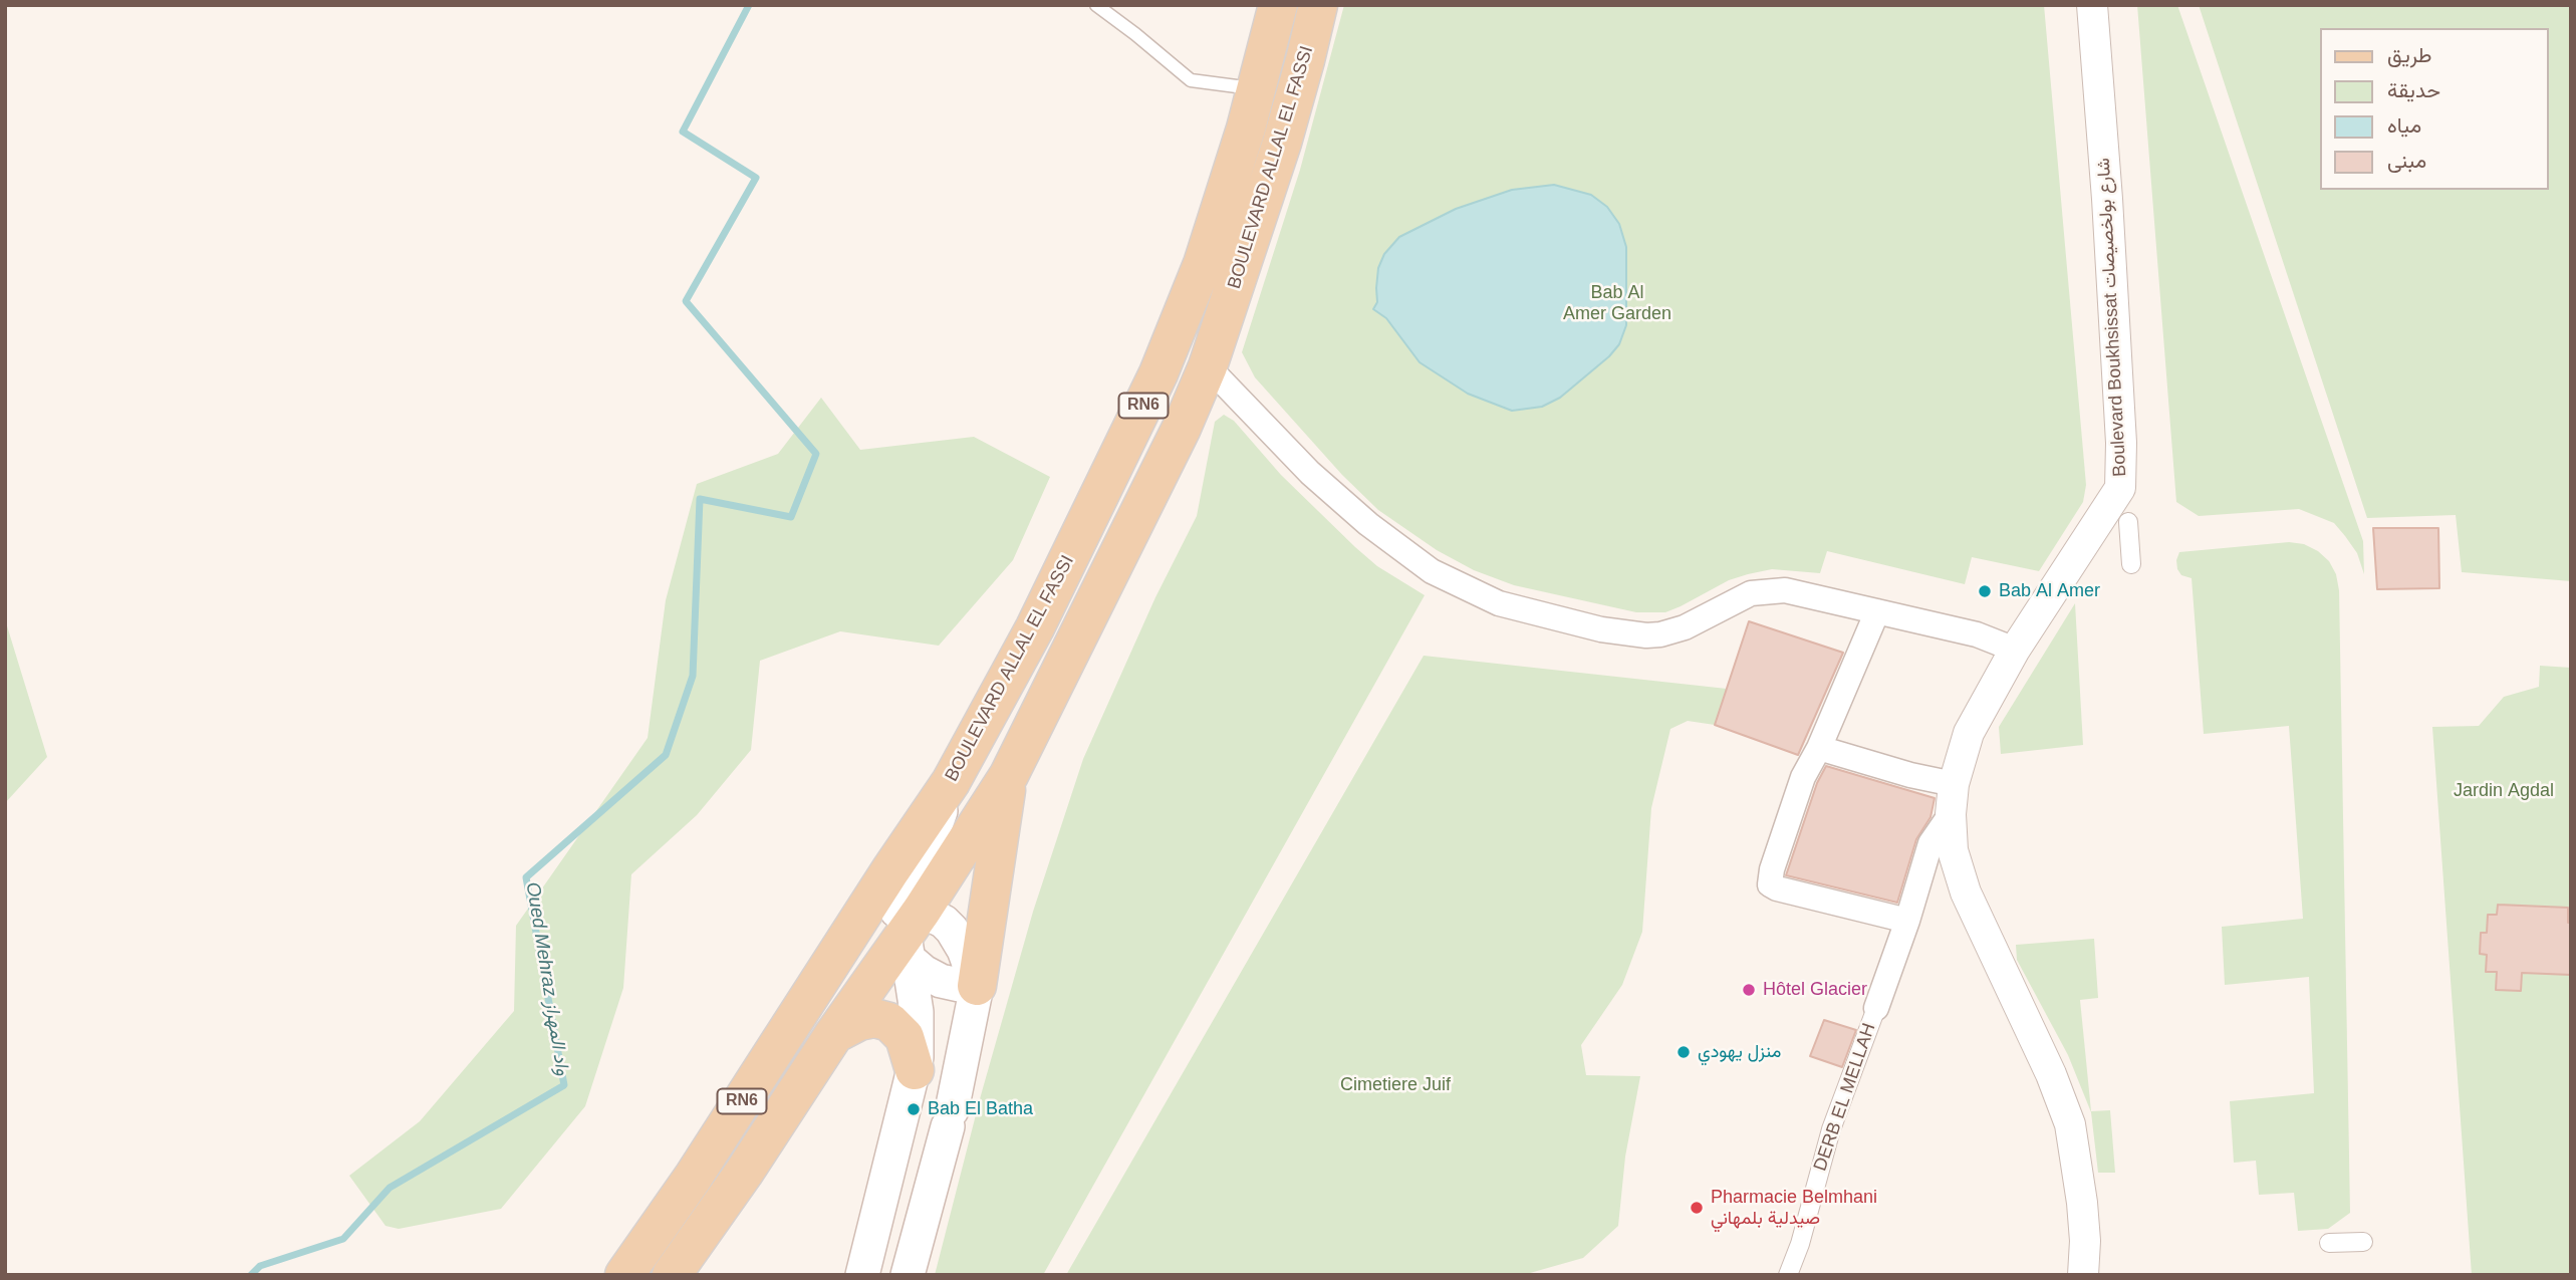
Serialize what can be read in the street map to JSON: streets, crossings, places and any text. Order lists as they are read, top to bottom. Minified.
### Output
{"streets":{"main road":["BOULEVARD ALLAL EL FASSI","RN6"],"street":["Boulevard Boukhsissat شارع بولخصيصات","DERB EL MELLAH"]},"crossings":[["Boulevard Boukhsissat شارع بولخصيصات","DERB EL MELLAH"]],"water":["Oued Mehraz واد المهراز"],"parks":["Bab Al Amer Garden","Jardin Agdal","Cimetiere Juif"],"places":["Bab Al Amer","Hôtel Glacier","منزل يهودي","Bab El Batha","Pharmacie Belmhani صيدلية بلمهاني"],"legend":["طريق","حديقة","مياه","مبنى"]}
